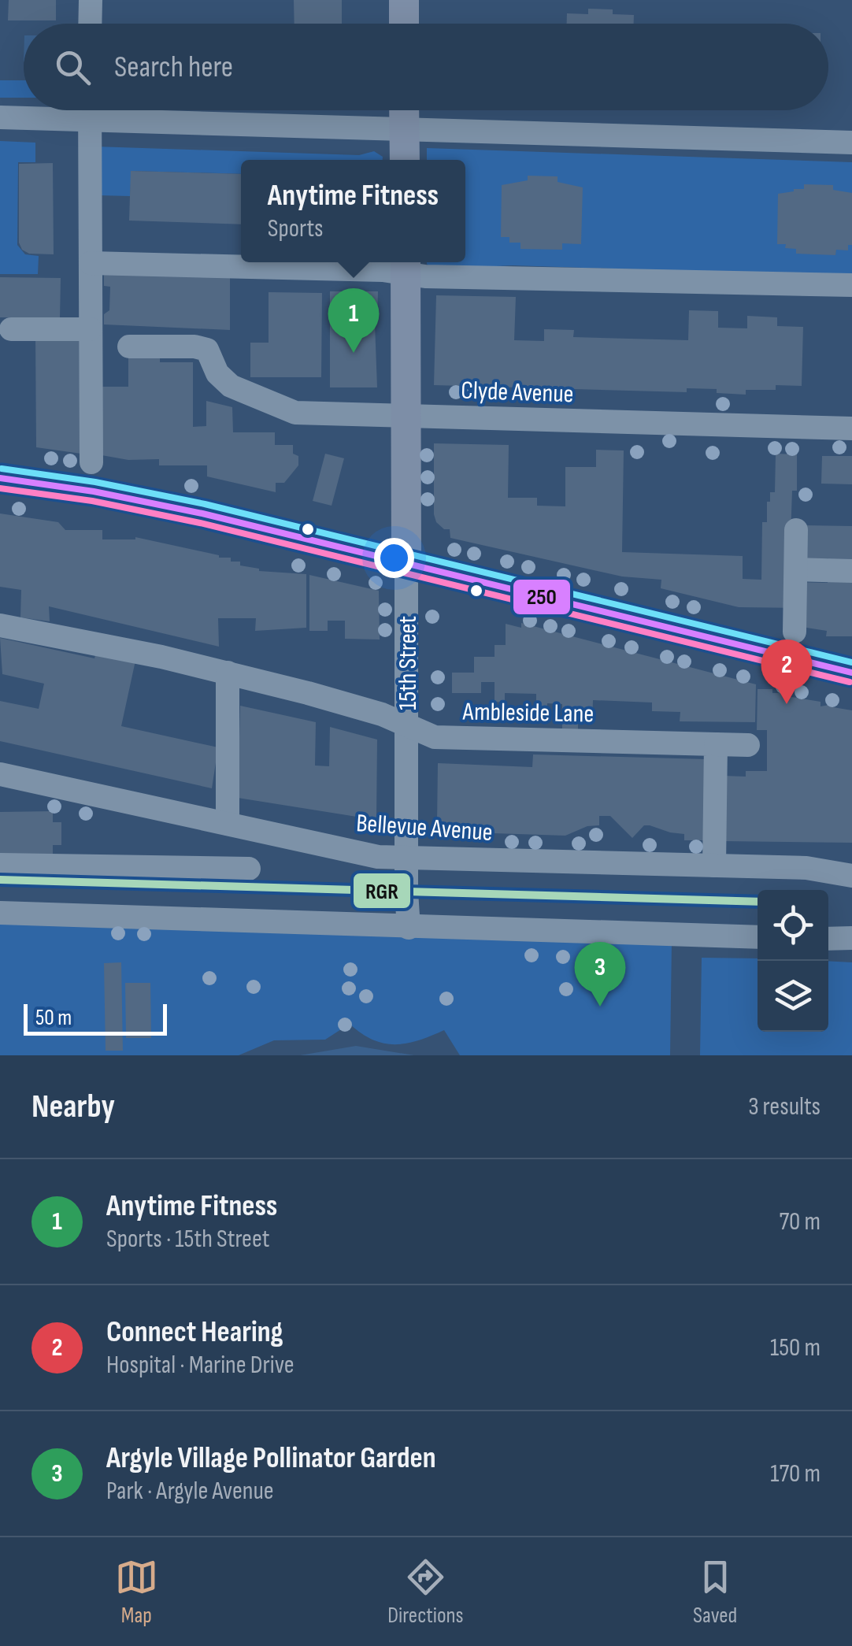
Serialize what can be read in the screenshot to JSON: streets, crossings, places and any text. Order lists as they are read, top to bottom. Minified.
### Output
{"streets":{"main road":["15th Street"],"street":["Clyde Avenue","Ambleside Lane","Bellevue Avenue"]},"crossings":[["Clyde Avenue","15th Street"],["15th Street","Ambleside Lane"],["15th Street","Bellevue Avenue"]],"lines":["transit line 250","transit line RGR"],"scale_bar":"50 m","page":{"search":"Search here","popup":["Anytime Fitness","Sports"],"pins":["1","2","3"],"scale":"50 m","heading":["Nearby","3 results"],"list":[{"mark":"1","name":"Anytime Fitness","note":"Sports · 15th Street","value":"70 m"},{"mark":"2","name":"Connect Hearing","note":"Hospital · Marine Drive","value":"150 m"},{"mark":"3","name":"Argyle Village Pollinator Garden","note":"Park · Argyle Avenue","value":"170 m"}],"nav":["Map","Directions","Saved"]}}
